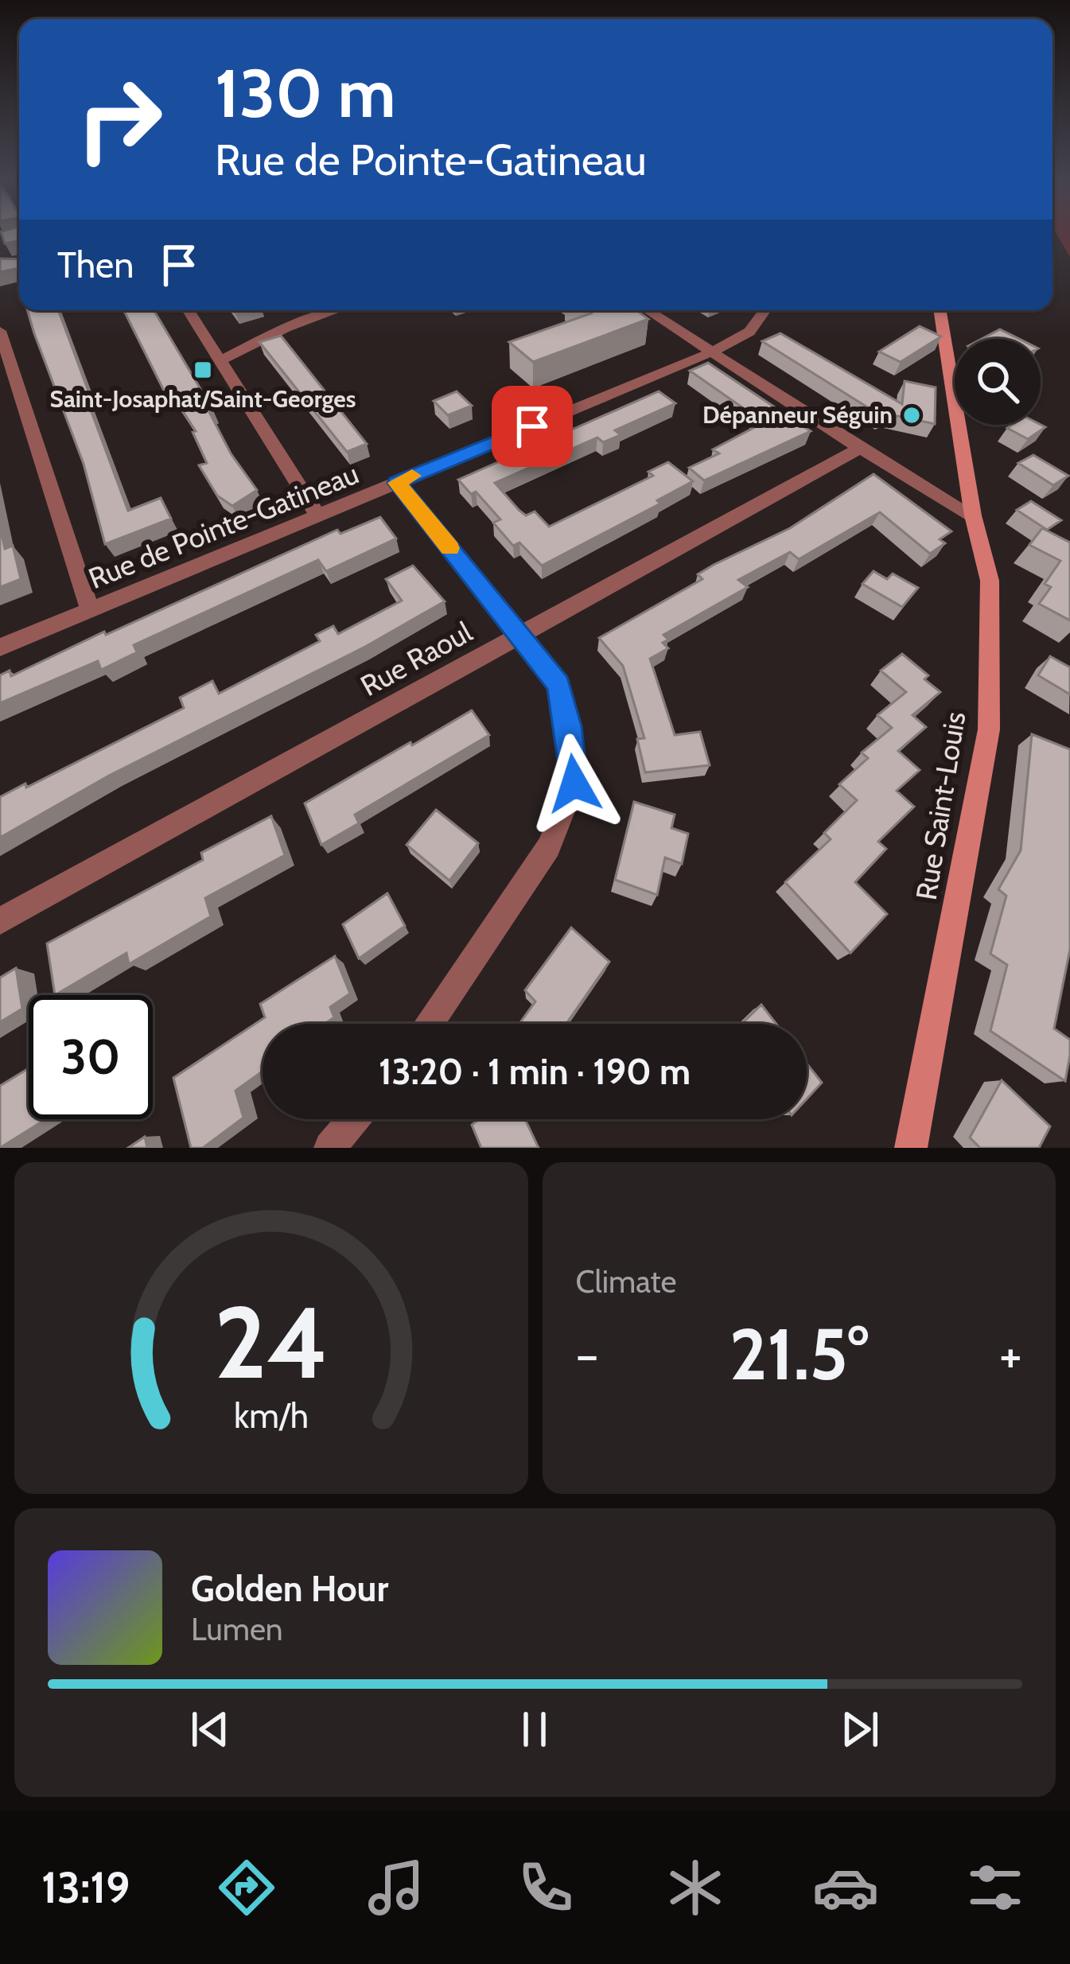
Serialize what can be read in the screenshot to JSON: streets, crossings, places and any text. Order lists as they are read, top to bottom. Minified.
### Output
{"streets":{"street":["Rue de Pointe-Gatineau","Rue Raoul","Rue Saint-Louis"]},"places":{"transit":["Saint-Josaphat/Saint-Georges"],"other":["Dépanneur Séguin"]},"page":{"turn":["130 m","Rue de Pointe-Gatineau"],"then":"Then","limit":"30","trip":"13:20 · 1 min · 190 m","tile":"Climate","heat":["−","21.5°","+"],"song":["Golden Hour","Lumen"],"tabs":"13:19","gauge":["24","km/h"]}}
